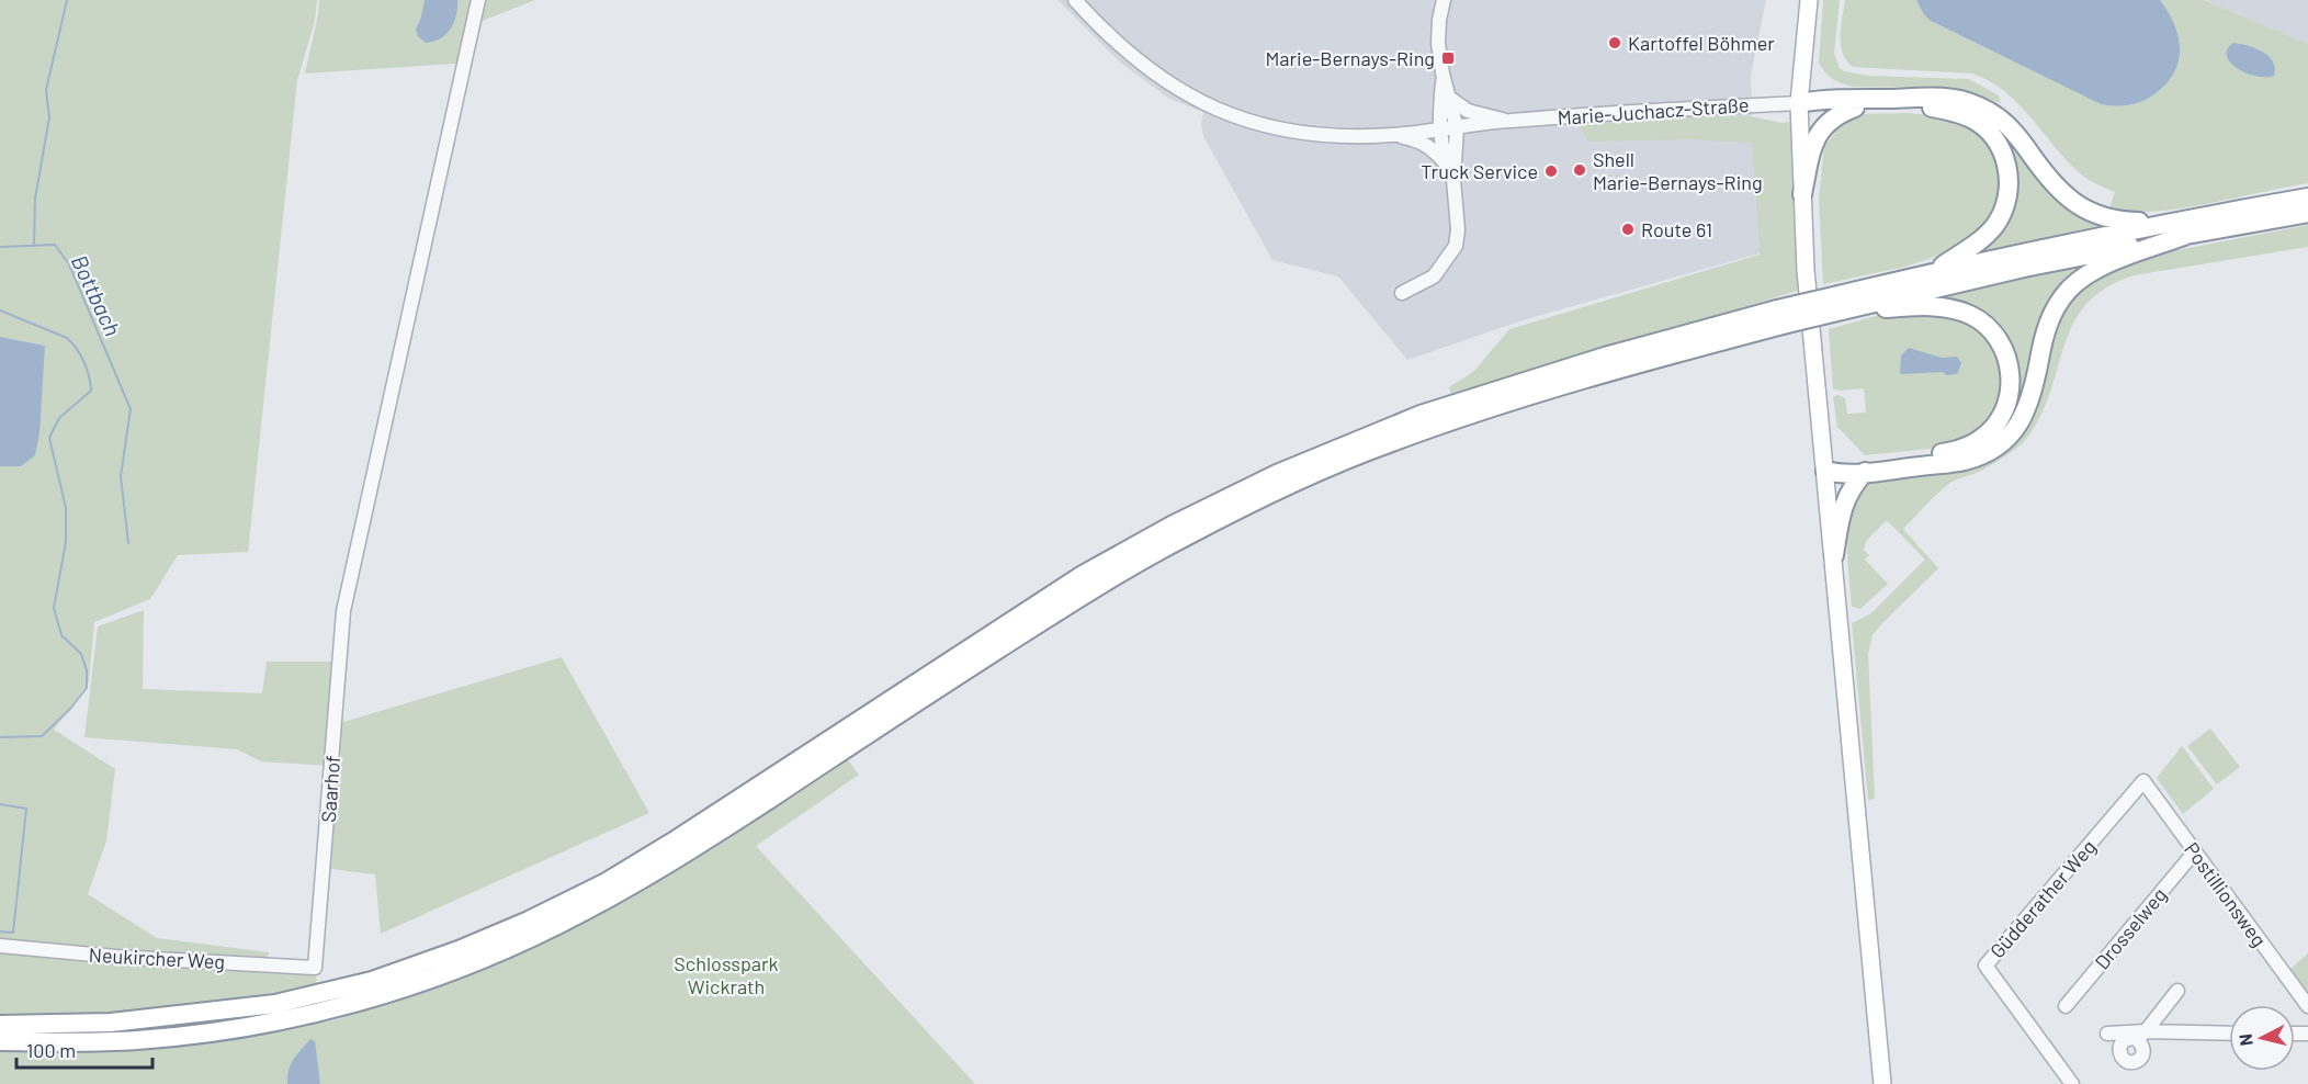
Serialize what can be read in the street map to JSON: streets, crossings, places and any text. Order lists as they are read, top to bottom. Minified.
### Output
{"streets":{"street":["Marie-Juchacz-Straße","Saarhof","Postillionsweg","Güdderather Weg","Drosselweg","Neukircher Weg"]},"crossings":[["Saarhof","Neukircher Weg"],["Postillionsweg","Güdderather Weg"],["Postillionsweg","Drosselweg"]],"water":["Bottbach"],"parks":["Schlosspark Wickrath"],"places":{"other":["Kartoffel Böhmer","Shell Marie-Bernays-Ring","Truck Service","Route 61"],"transit":["Marie-Bernays-Ring"]},"scale_bar":"100 m","north":"left"}
